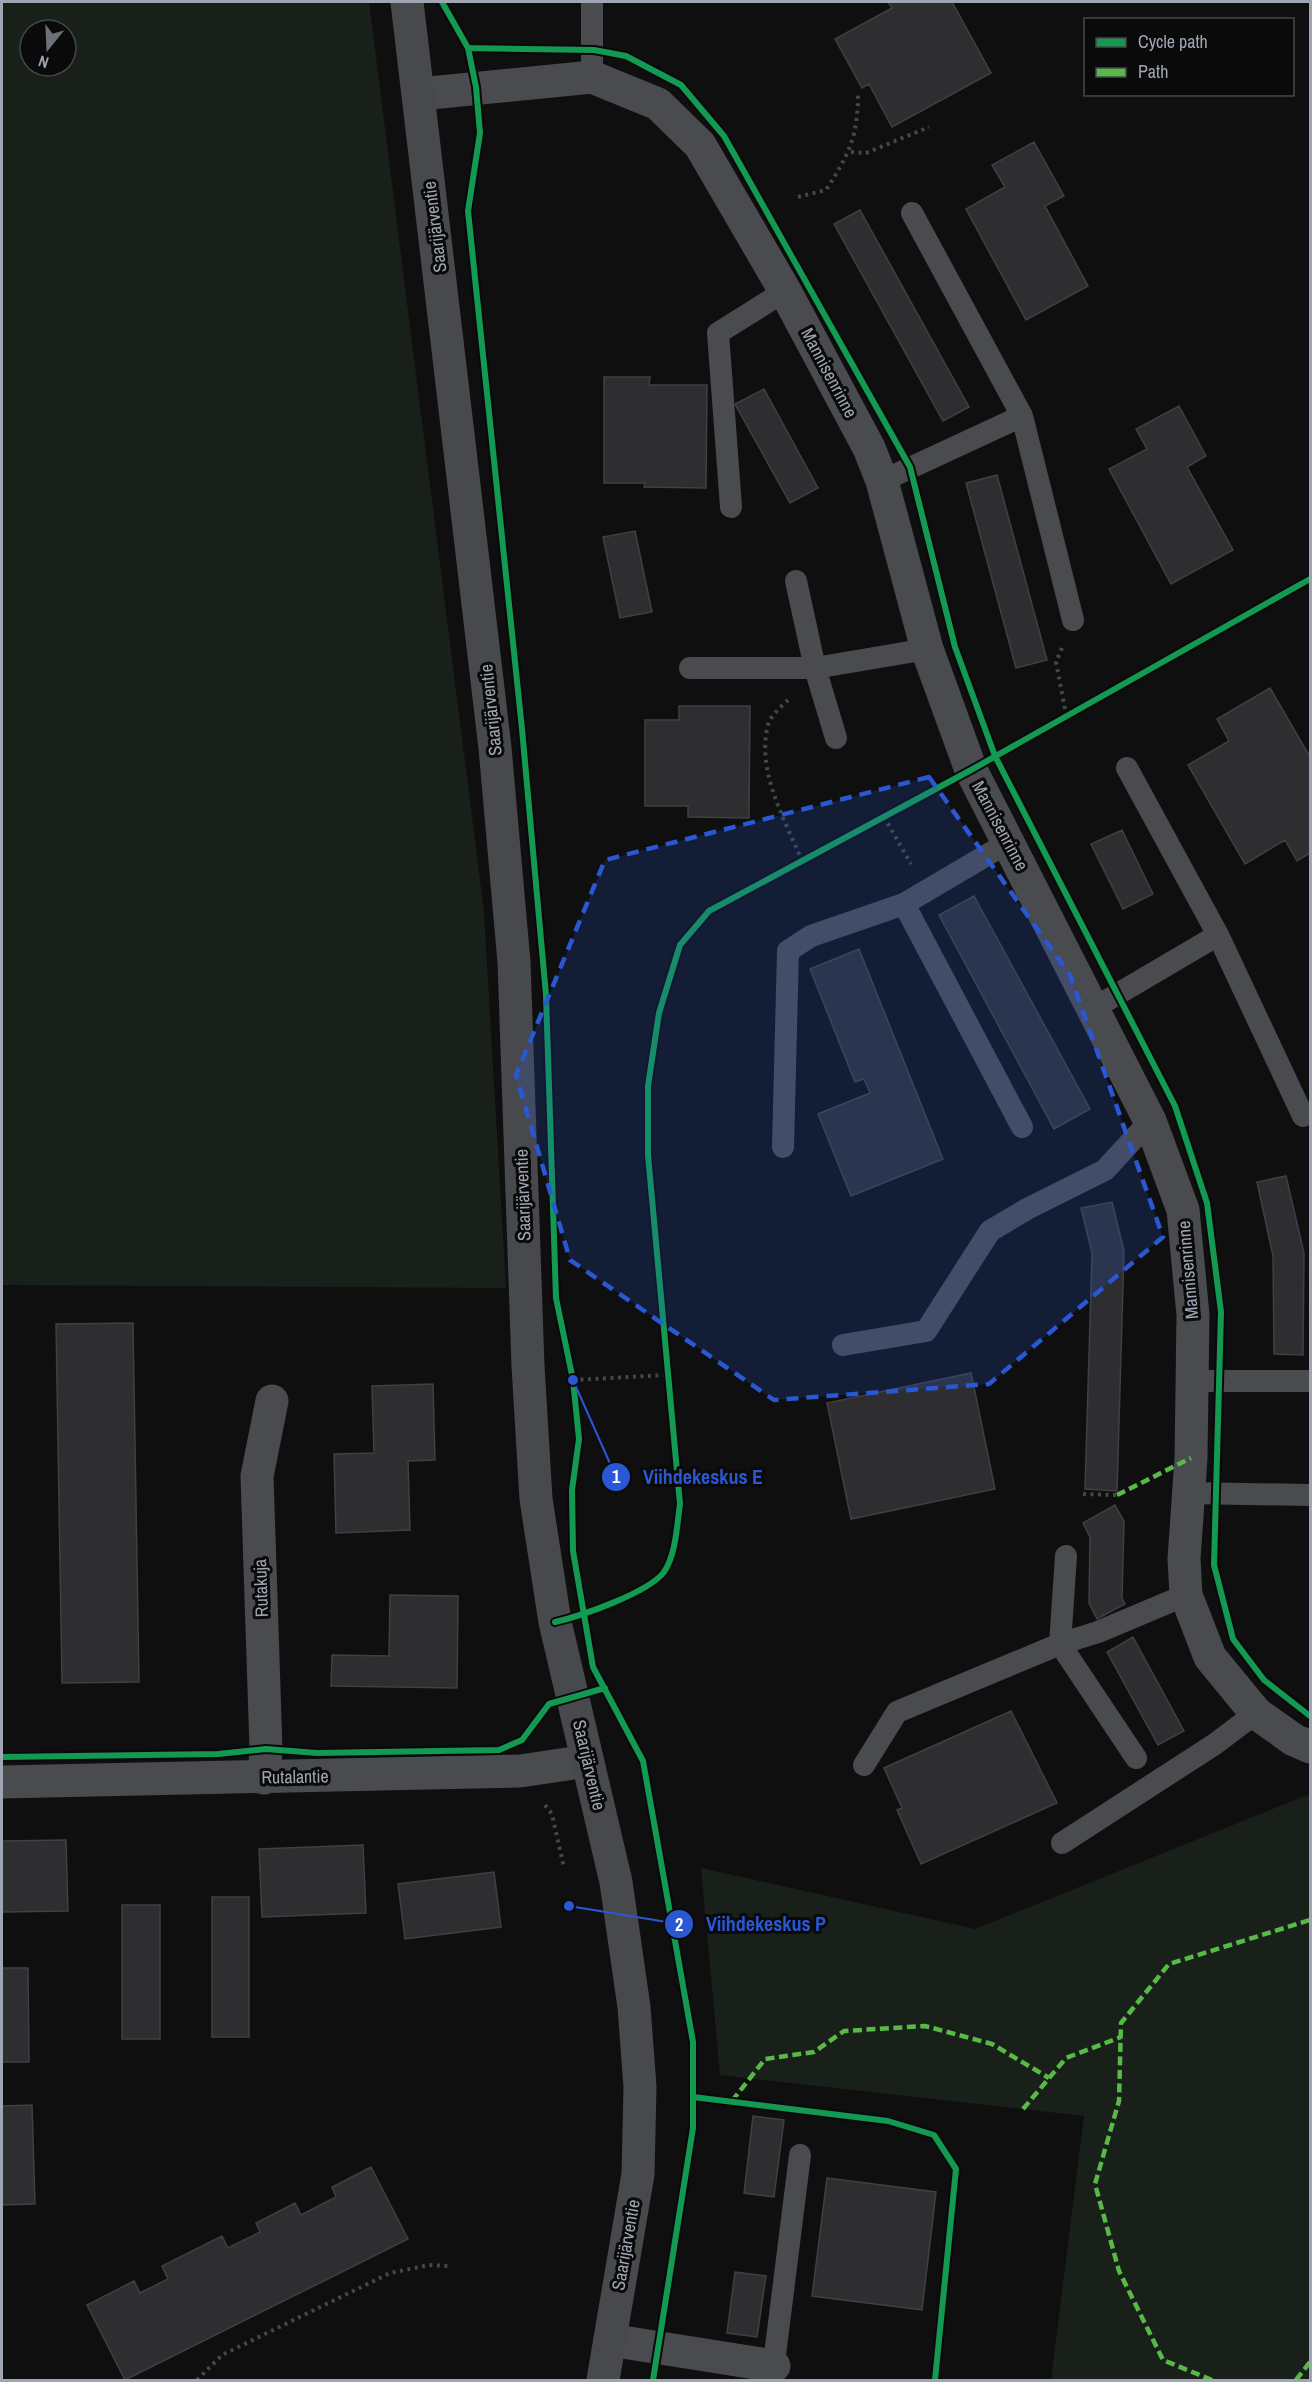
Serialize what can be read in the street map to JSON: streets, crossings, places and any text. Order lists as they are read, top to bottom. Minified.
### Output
{"streets":{"main road":["Saarijärventie"],"street":["Mannisenrinne","Rutakuja","Rutalantie"]},"crossings":[["Saarijärventie","Mannisenrinne"],["Saarijärventie","Rutalantie"],["Rutakuja","Rutalantie"]],"places":["Viihdekeskus E","Viihdekeskus P"],"legend":["Cycle path","Path"],"north":"bottom"}
